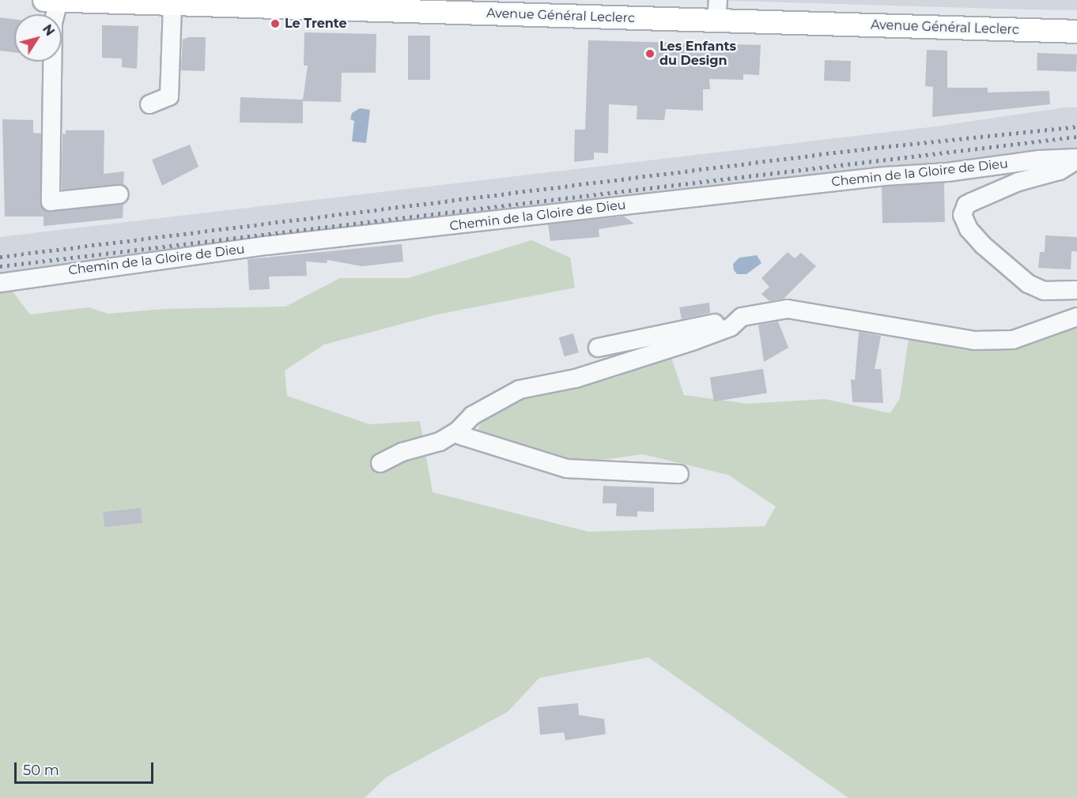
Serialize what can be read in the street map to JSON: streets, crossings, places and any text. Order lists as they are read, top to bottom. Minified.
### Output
{"streets":{"main road":["Avenue Général Leclerc"],"street":["Chemin de la Gloire de Dieu"]},"places":["Le Trente","Les Enfants du Design"],"scale_bar":"50 m","north":"top right"}
